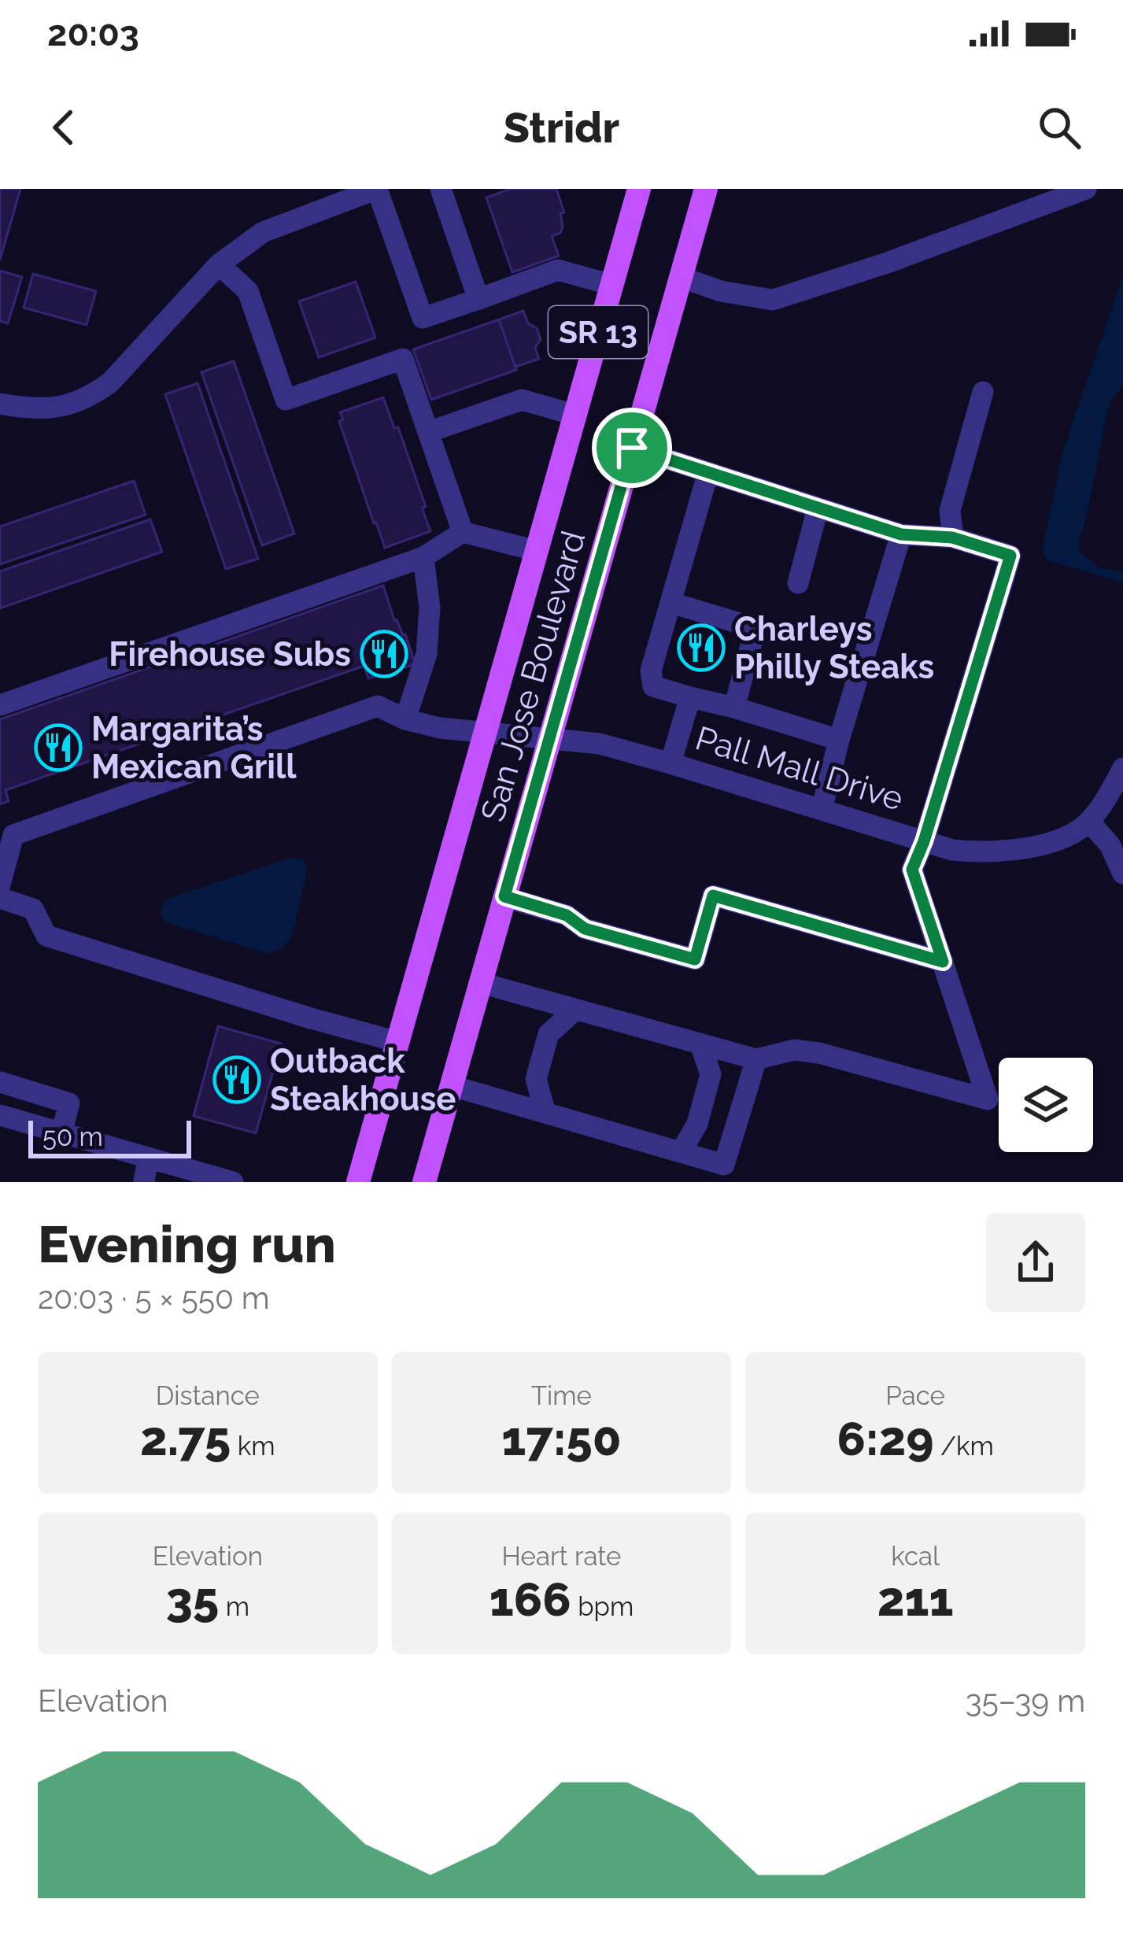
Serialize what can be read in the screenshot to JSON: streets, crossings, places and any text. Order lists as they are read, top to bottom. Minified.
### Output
{"streets":{"main road":["SR 13","San Jose Boulevard"],"street":["Pall Mall Drive"]},"crossings":[["San Jose Boulevard","Pall Mall Drive"]],"places":{"restaurant":["Charleys Philly Steaks","Firehouse Subs","Margarita’s Mexican Grill","Outback Steakhouse"]},"scale_bar":"50 m","page":{"status":"20:03","header":"Stridr","scale":"50 m","heading":["Evening run","20:03 · 5 × 550 m"],"stats":[["Distance","2.75 km"],["Time","17:50"],["Pace","6:29 /km"],["Elevation","35 m"],["Heart rate","166 bpm"],["kcal","211"]],"chart":["Elevation","35–39 m"]}}
